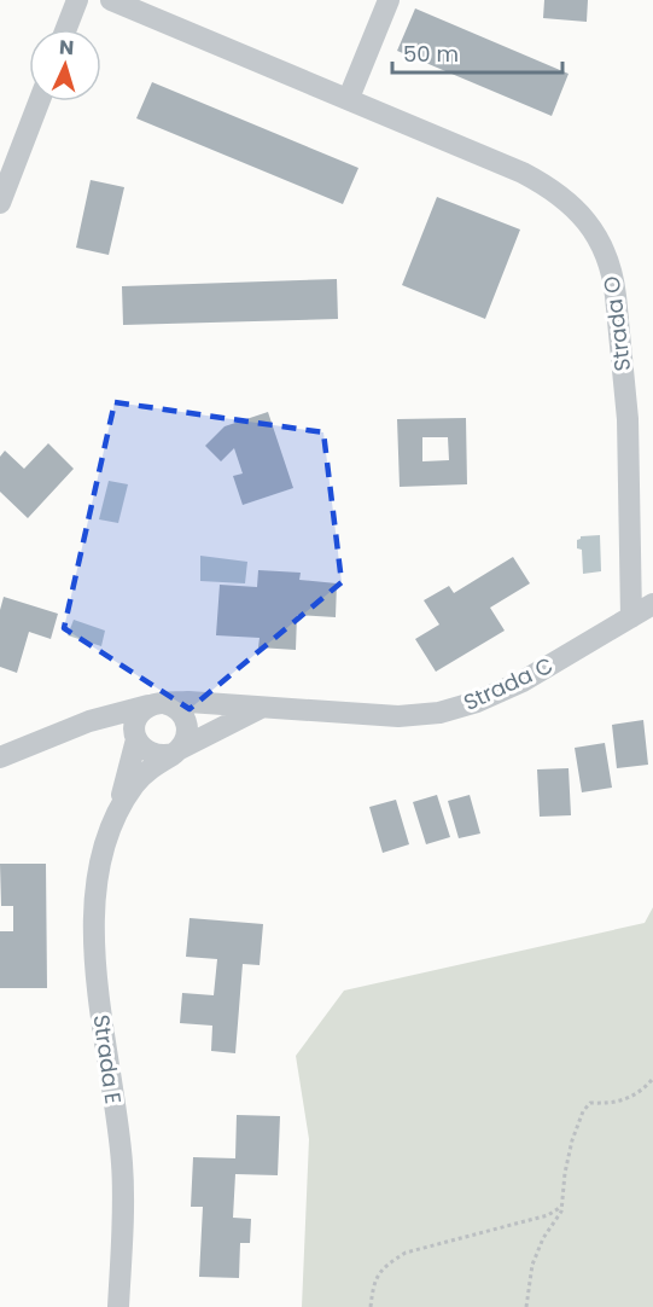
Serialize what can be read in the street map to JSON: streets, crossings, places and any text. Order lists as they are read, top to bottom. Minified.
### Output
{"streets":{"street":["Strada O","Strada C","Strada E"]},"crossings":[["Strada O","Strada C"],["Strada C","Strada E"]],"scale_bar":"50 m","north":"top"}
